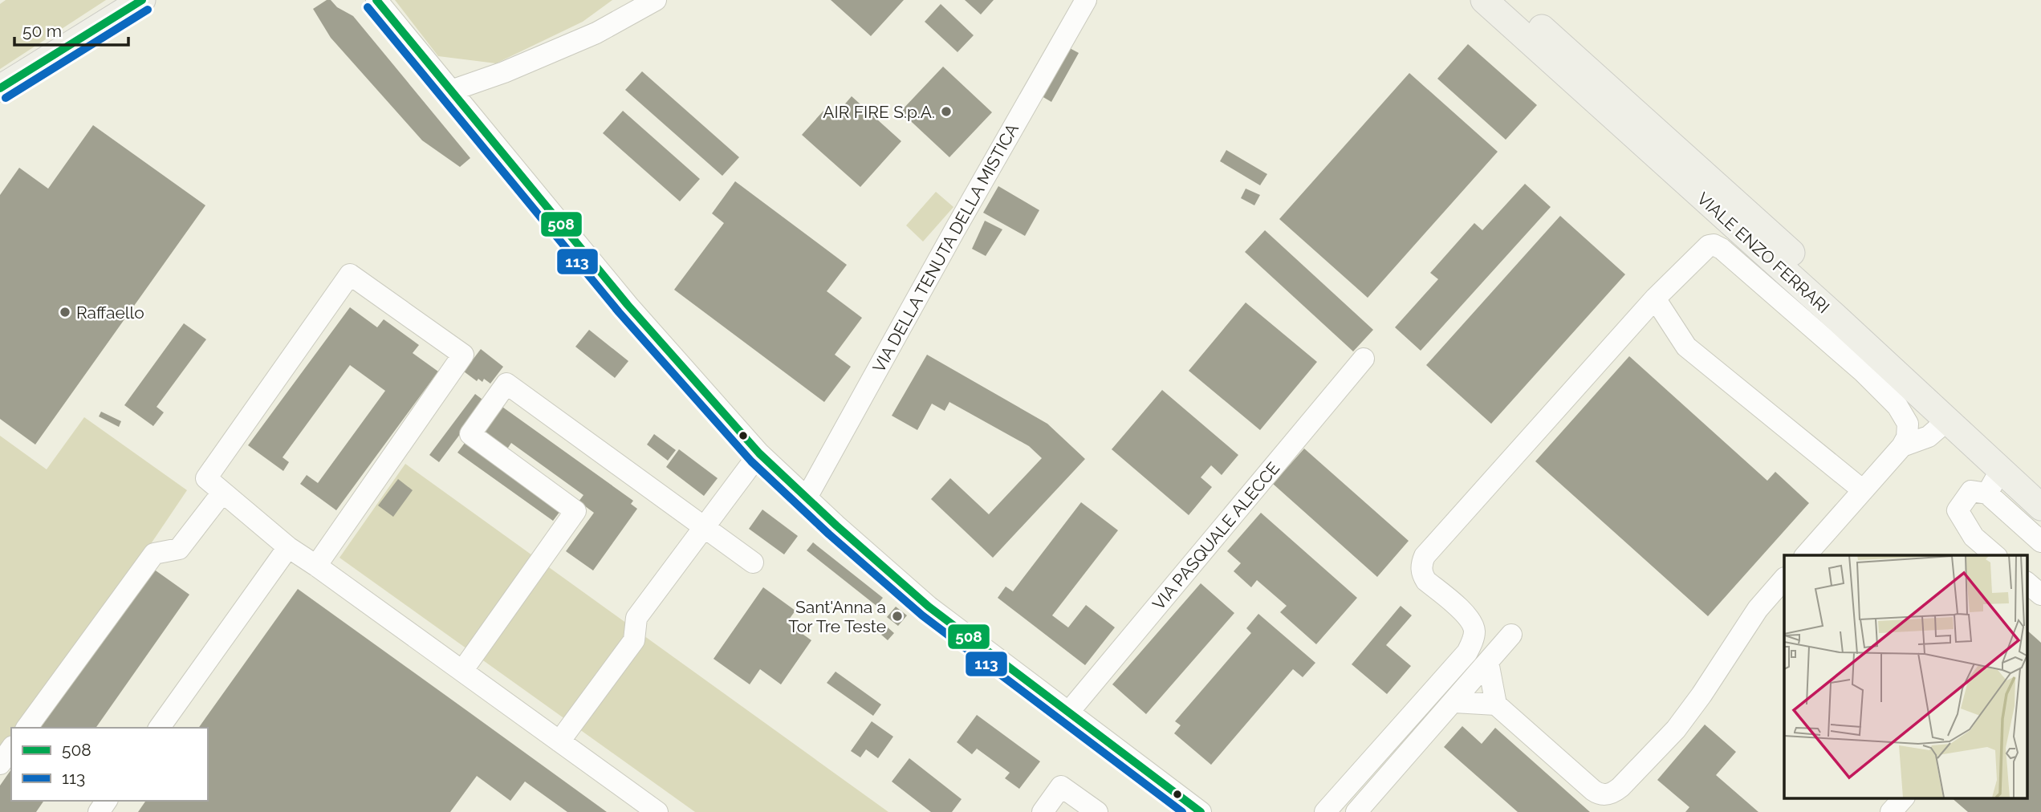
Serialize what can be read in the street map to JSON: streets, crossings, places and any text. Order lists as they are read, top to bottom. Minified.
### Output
{"streets":{"main road":["VIALE ENZO FERRARI"],"street":["VIA DELLA TENUTA DELLA MISTICA","VIA PASQUALE ALECCE"]},"places":["AIR FIRE S.p.A.","Raffaello","Sant'Anna a Tor Tre Teste"],"lines":["transit line 508","transit line 113"],"legend":["508","113"],"scale_bar":"50 m"}
